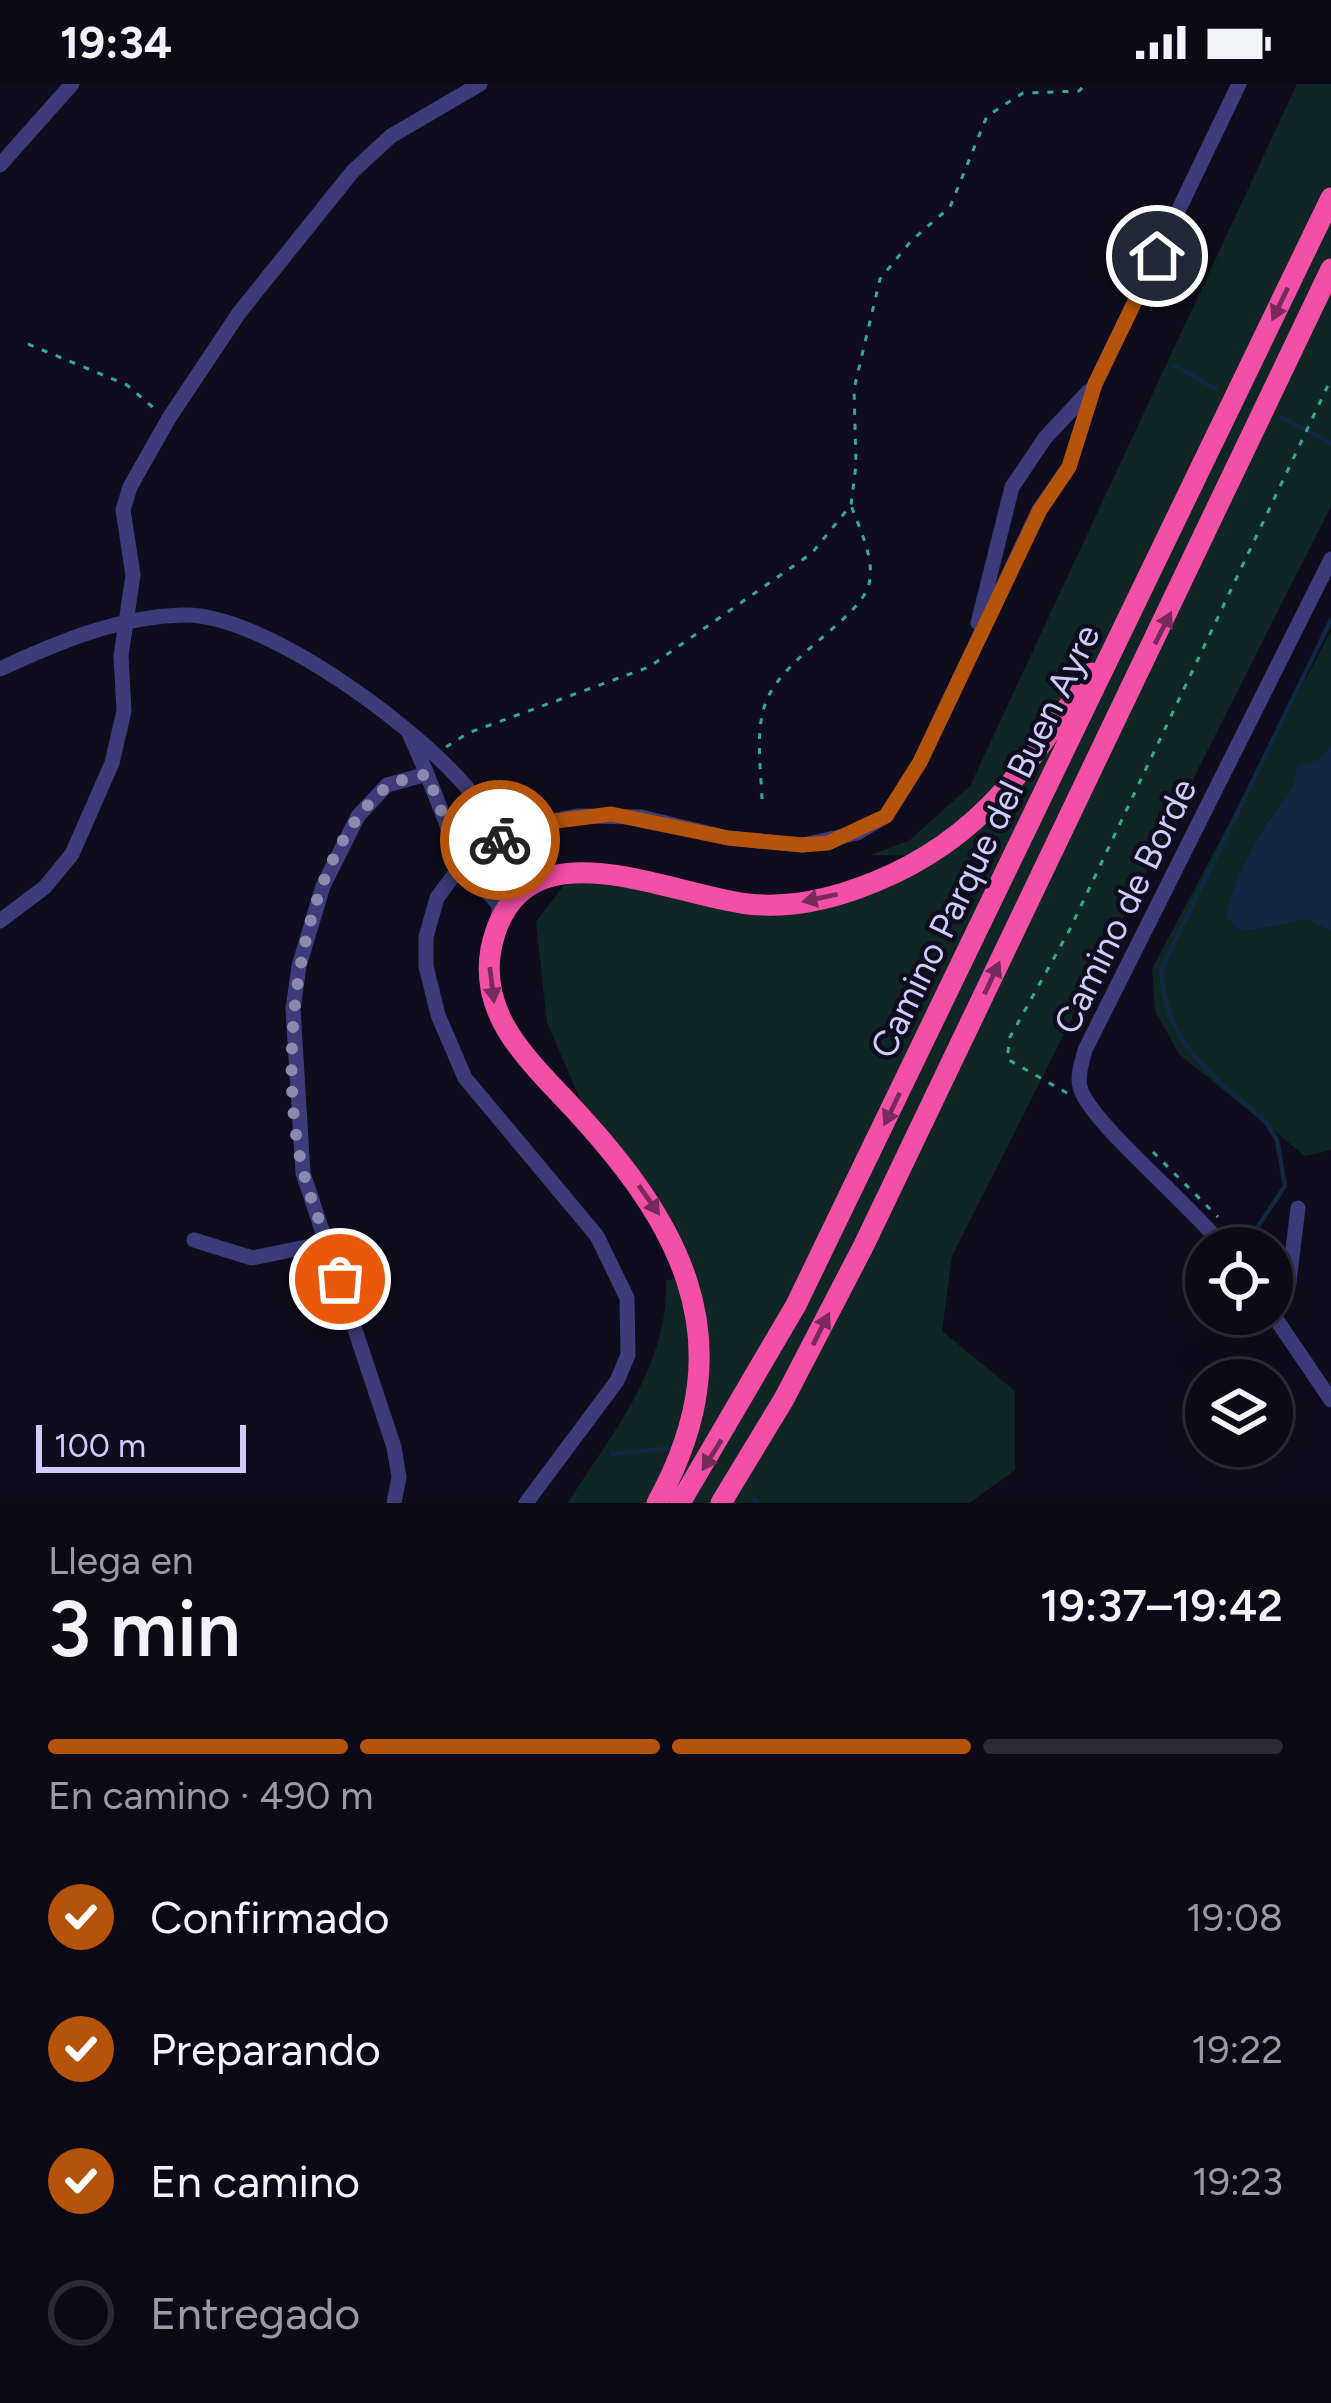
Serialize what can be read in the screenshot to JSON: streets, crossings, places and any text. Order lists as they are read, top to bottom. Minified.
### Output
{"streets":{"highway":["Camino Parque del Buen Ayre"],"street":["Camino de Borde"]},"scale_bar":"100 m","page":{"status":"19:34","scale":"100 m","heading":["3 min","Llega en","19:37–19:42"],"bar":"En camino · 490 m","list":[["Confirmado","19:08"],["Preparando","19:22"],["En camino","19:23"],"Entregado"]}}
